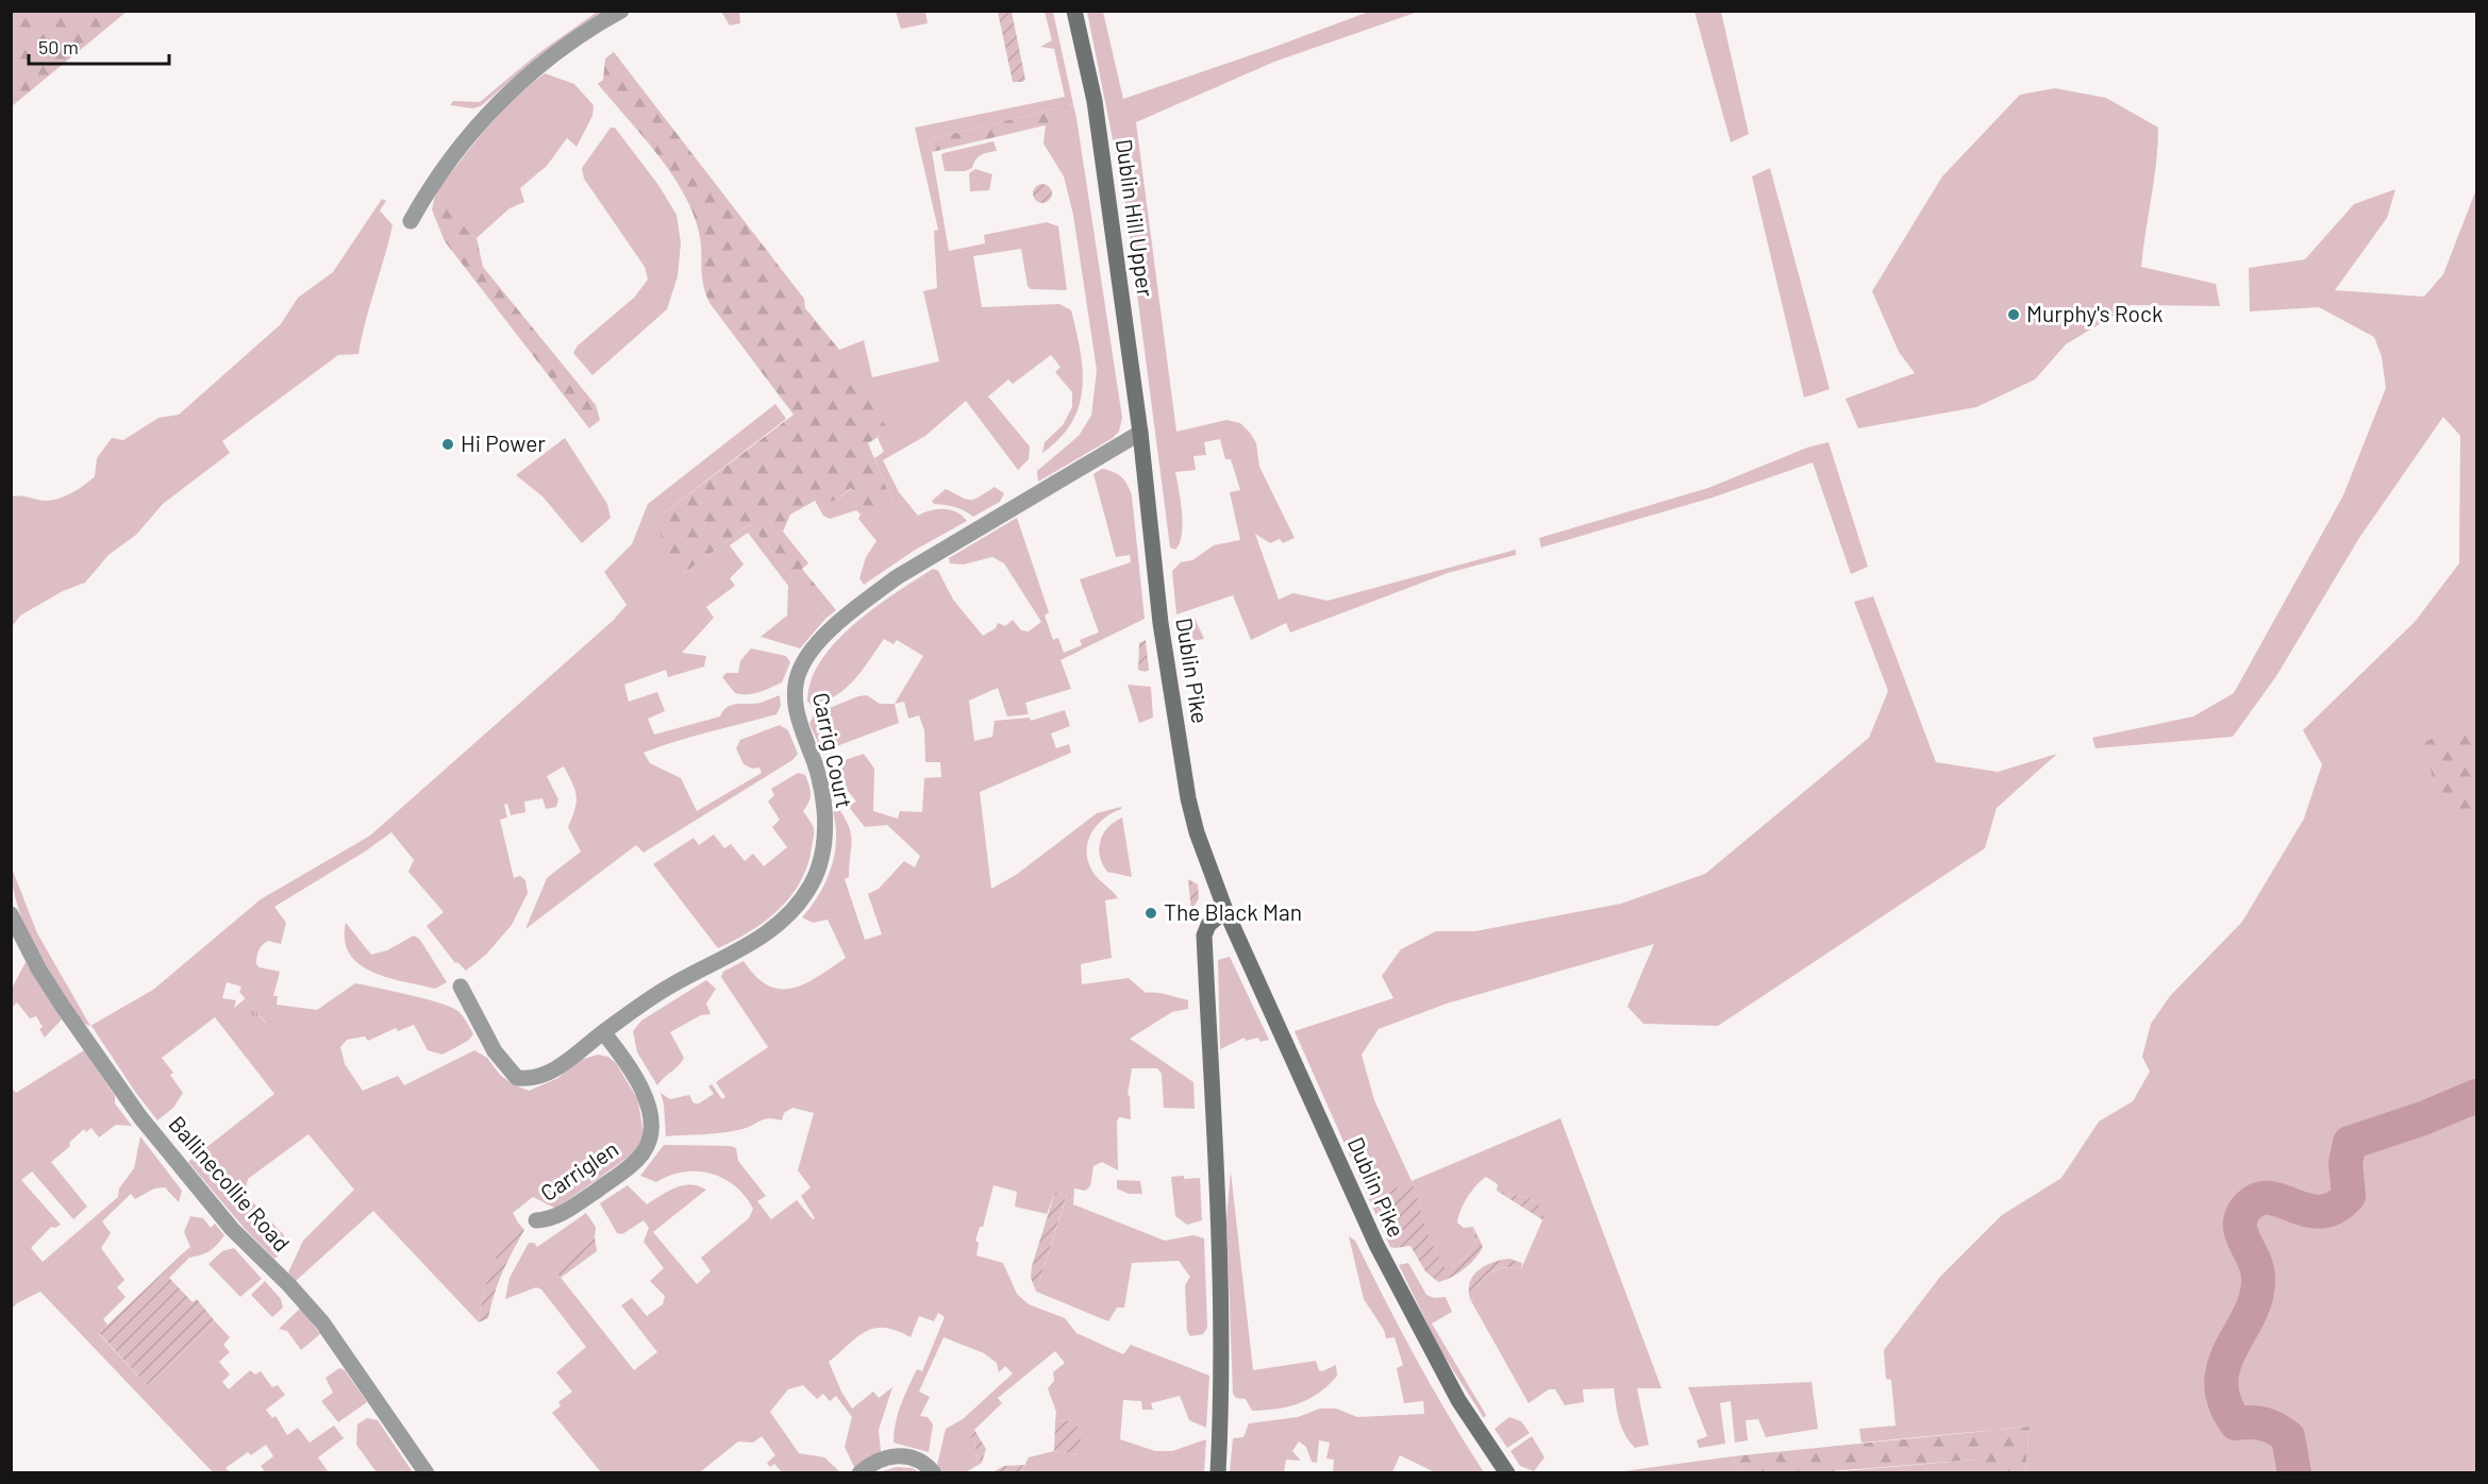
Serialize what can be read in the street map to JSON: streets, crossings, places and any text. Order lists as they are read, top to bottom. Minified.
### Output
{"streets":{"street":["Dublin Hill Upper","Dublin Pike","Carrig Court","Carriglen","Ballinecollie Road"]},"crossings":[["Dublin Hill Upper","Dublin Pike"],["Dublin Hill Upper","Carrig Court"],["Dublin Pike","Carrig Court"],["Carrig Court","Carriglen"]],"places":["Murphy's Rock","Hi Power","The Black Man"],"scale_bar":"50 m"}
